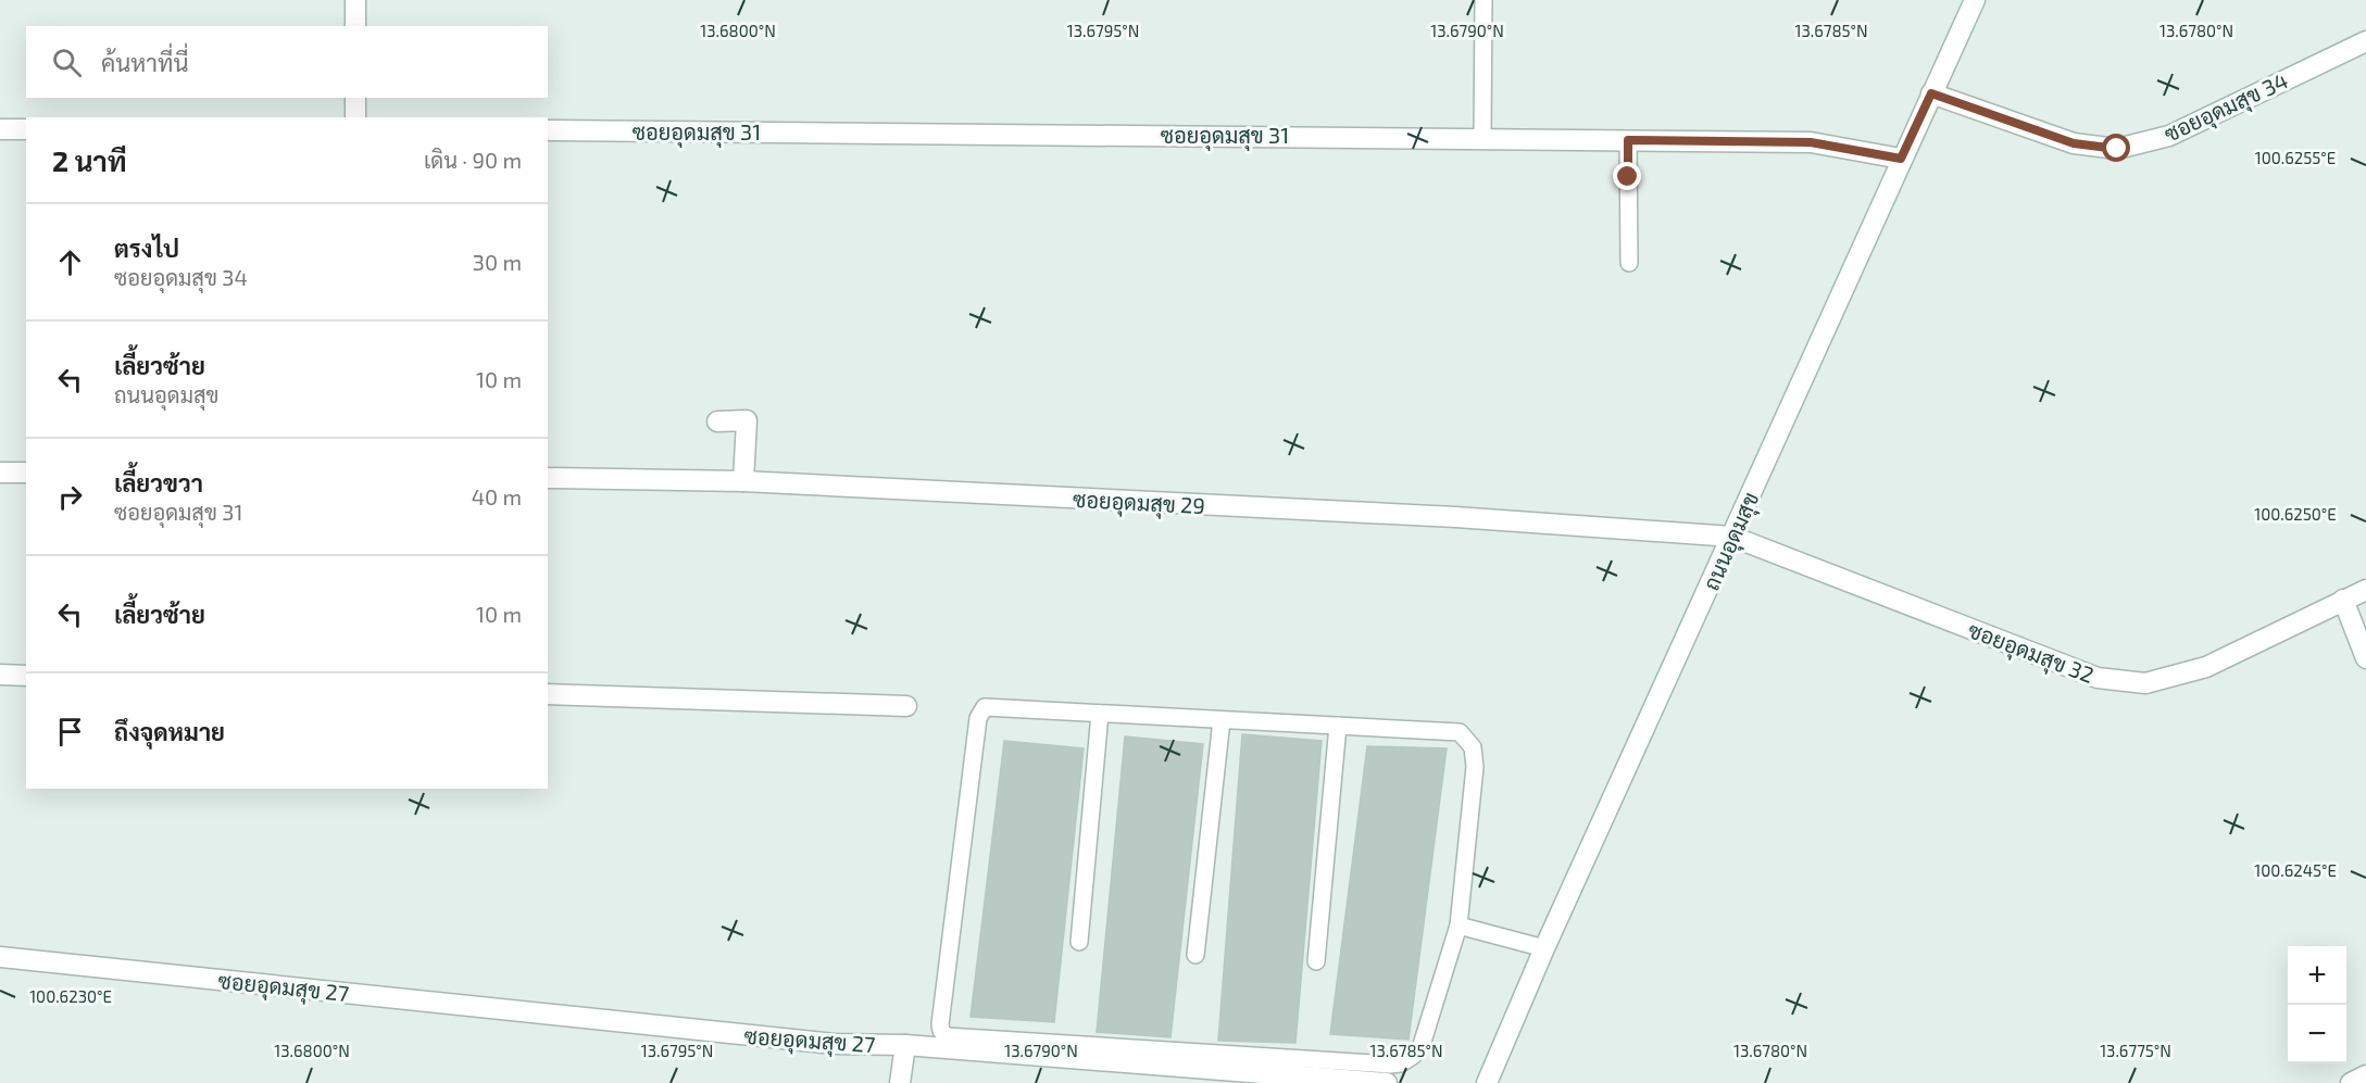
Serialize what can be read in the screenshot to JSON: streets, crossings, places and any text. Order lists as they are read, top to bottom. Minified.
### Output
{"streets":{"street":["ซอยอุดมสุข 34","ซอยอุดมสุข 31","ซอยอุดมสุข 29","ถนนอุดมสุข","ซอยอุดมสุข 32","ซอยอุดมสุข 27"]},"crossings":[["ซอยอุดมสุข 34","ถนนอุดมสุข"],["ซอยอุดมสุข 31","ถนนอุดมสุข"],["ซอยอุดมสุข 29","ถนนอุดมสุข"],["ซอยอุดมสุข 29","ซอยอุดมสุข 32"],["ถนนอุดมสุข","ซอยอุดมสุข 32"]],"page":{"search":"ค้นหาที่นี่","heading":["2 นาที","เดิน · 90 m"],"list":[["ตรงไป","ซอยอุดมสุข 34","30 m"],["เลี้ยวซ้าย","ถนนอุดมสุข","10 m"],["เลี้ยวขวา","ซอยอุดมสุข 31","40 m"],["เลี้ยวซ้าย","10 m"],"ถึงจุดหมาย"],"map_buttons":["+","−"]},"coordinates":["13.6800°N","13.6795°N","13.6790°N","13.6785°N","13.6780°N","100.6255°E","100.6250°E","100.6245°E","100.6230°E","13.6775°N"]}
